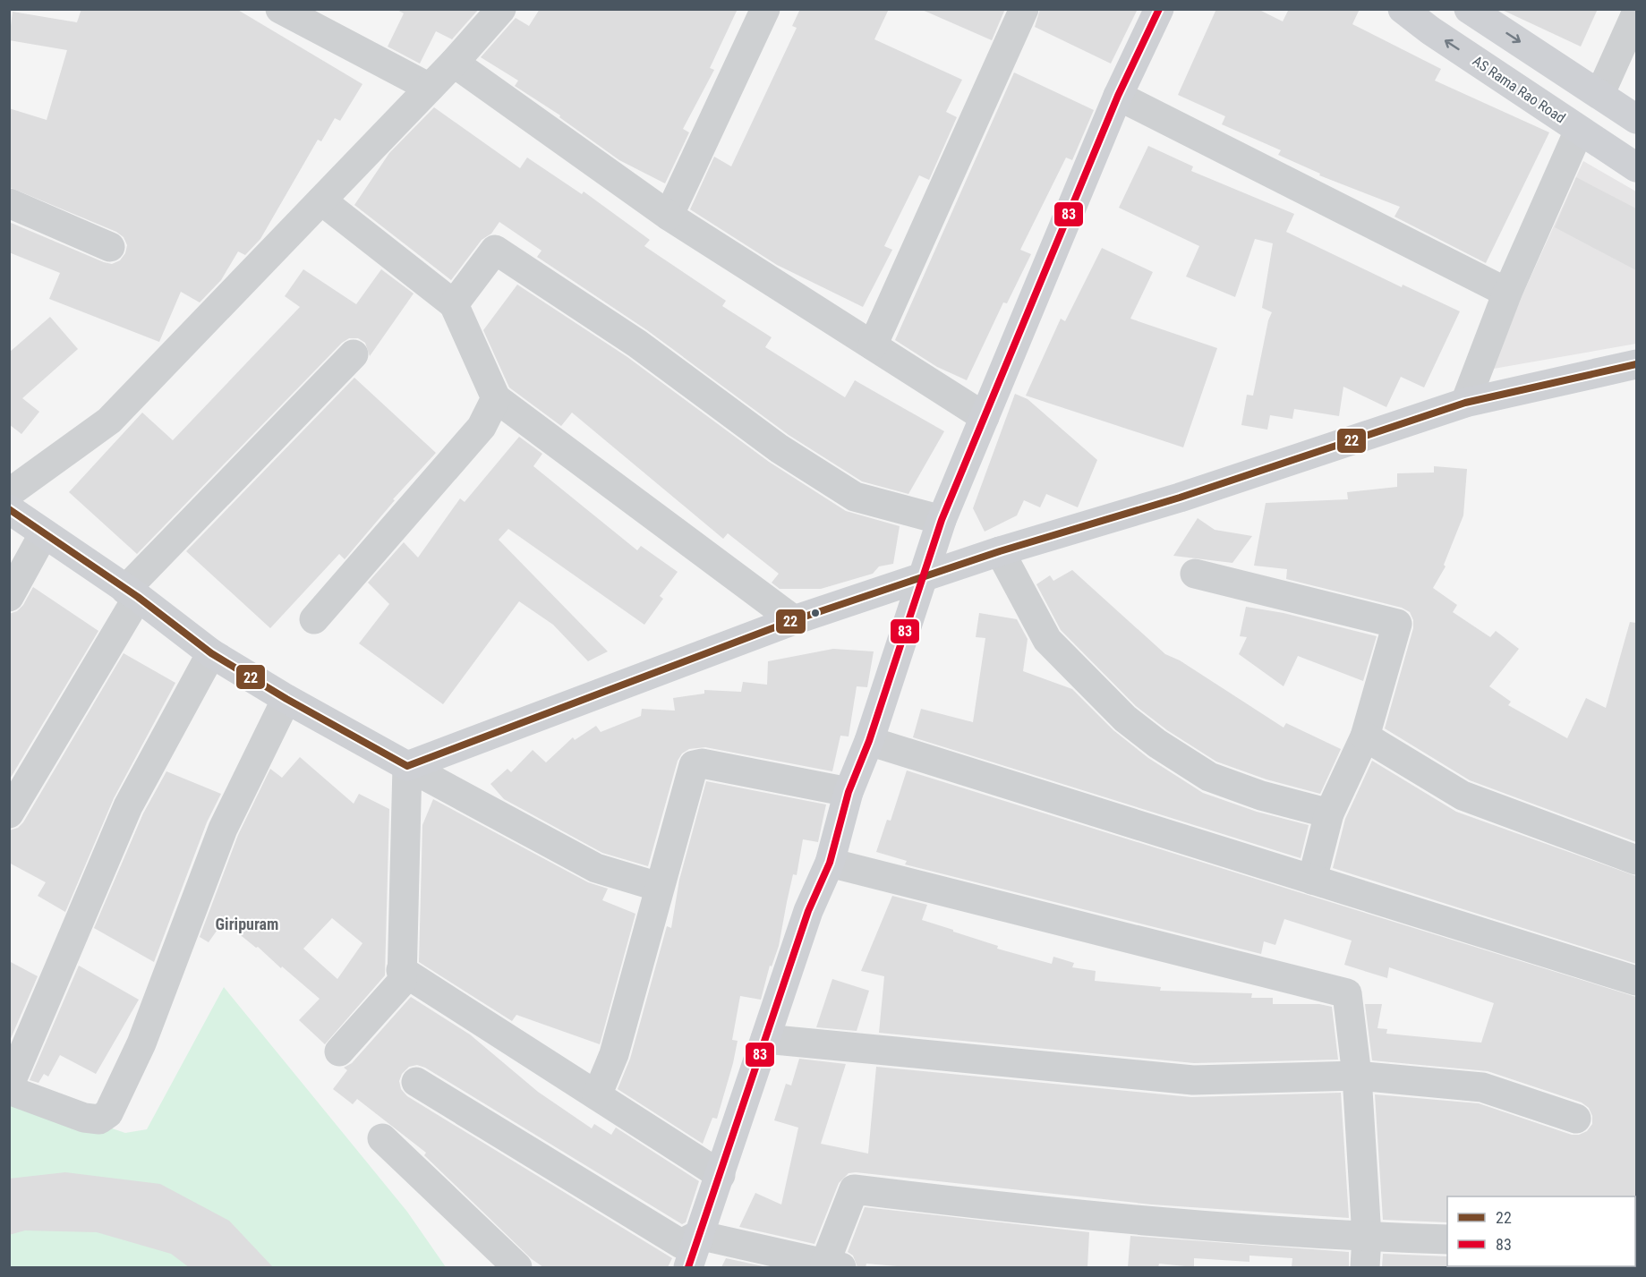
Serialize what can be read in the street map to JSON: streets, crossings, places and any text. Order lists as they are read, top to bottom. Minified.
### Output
{"streets":{"street":["AS Rama Rao Road"]},"districts":["Giripuram"],"lines":["transit line 83","transit line 22"],"legend":["22","83"]}
